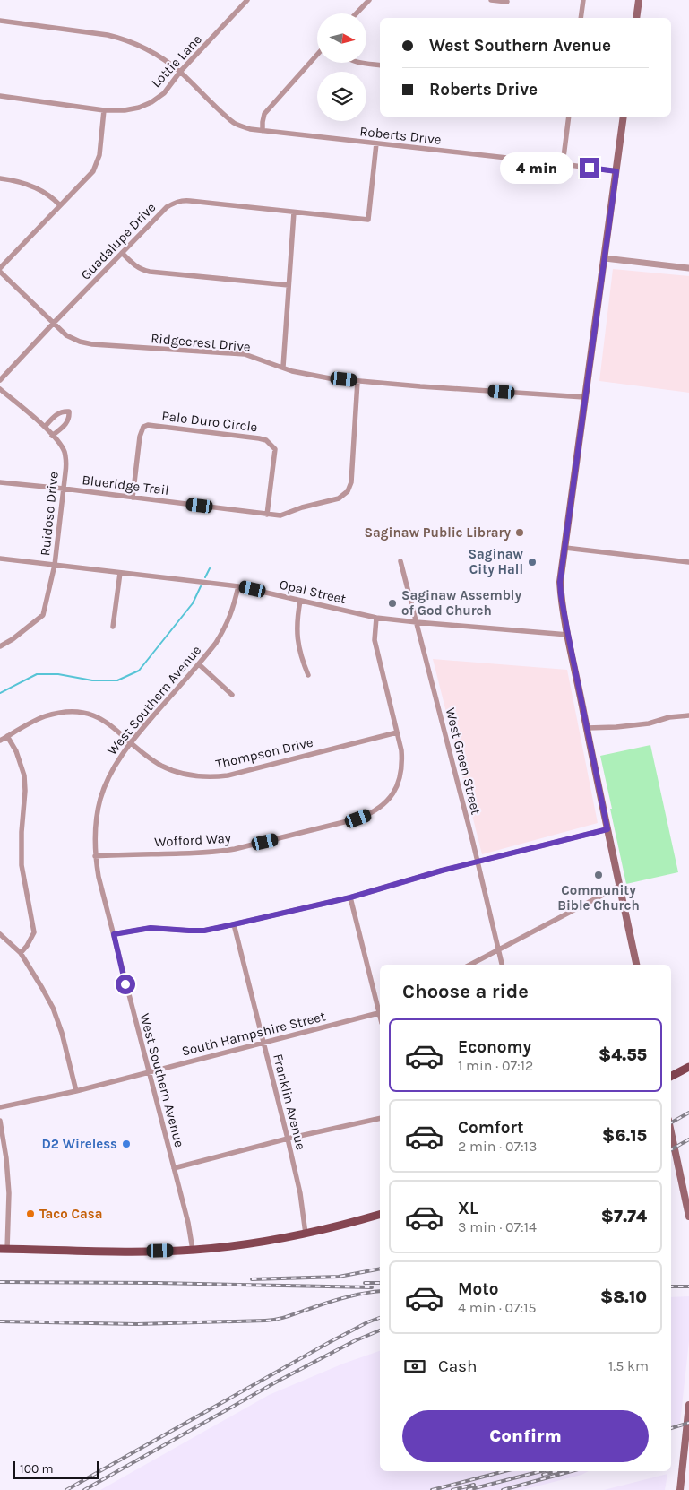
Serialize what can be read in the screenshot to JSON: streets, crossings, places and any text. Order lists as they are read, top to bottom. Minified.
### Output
{"streets":{"street":["Lottie Lane","Roberts Drive","Guadalupe Drive","Ridgecrest Drive","Palo Duro Circle","Blueridge Trail","Ruidoso Drive","Opal Street","West Southern Avenue","Thompson Drive","West Green Street","Wofford Way","South Hampshire Street","Franklin Avenue"]},"crossings":[["Lottie Lane","Roberts Drive"],["Roberts Drive","Guadalupe Drive"],["Guadalupe Drive","Ridgecrest Drive"],["Ridgecrest Drive","Blueridge Trail"],["Palo Duro Circle","Blueridge Trail"],["Blueridge Trail","Ruidoso Drive"],["Ruidoso Drive","Opal Street"],["Opal Street","West Southern Avenue"],["Opal Street","West Green Street"],["Opal Street","Wofford Way"],["West Southern Avenue","Thompson Drive"],["West Southern Avenue","Wofford Way"],["West Southern Avenue","South Hampshire Street"],["Thompson Drive","Wofford Way"],["South Hampshire Street","Franklin Avenue"]],"places":["Saginaw Public Library","Saginaw City Hall","Saginaw Assembly of God Church","Community Bible Church","D2 Wireless","Taco Casa"],"scale_bar":"100 m","north":"right","page":{"banner":["West Southern Avenue","Roberts Drive"],"bubble":"4 min","heading":"Choose a ride","list":[{"name":"Economy","note":"1 min · 07:12","value":"$4.55"},{"name":"Comfort","note":"2 min · 07:13","value":"$6.15"},{"name":"XL","note":"3 min · 07:14","value":"$7.74"},{"name":"Moto","note":"4 min · 07:15","value":"$8.10"}],"pay":["Cash","1.5 km"],"buttons":"Confirm","scale":"100 m"}}
